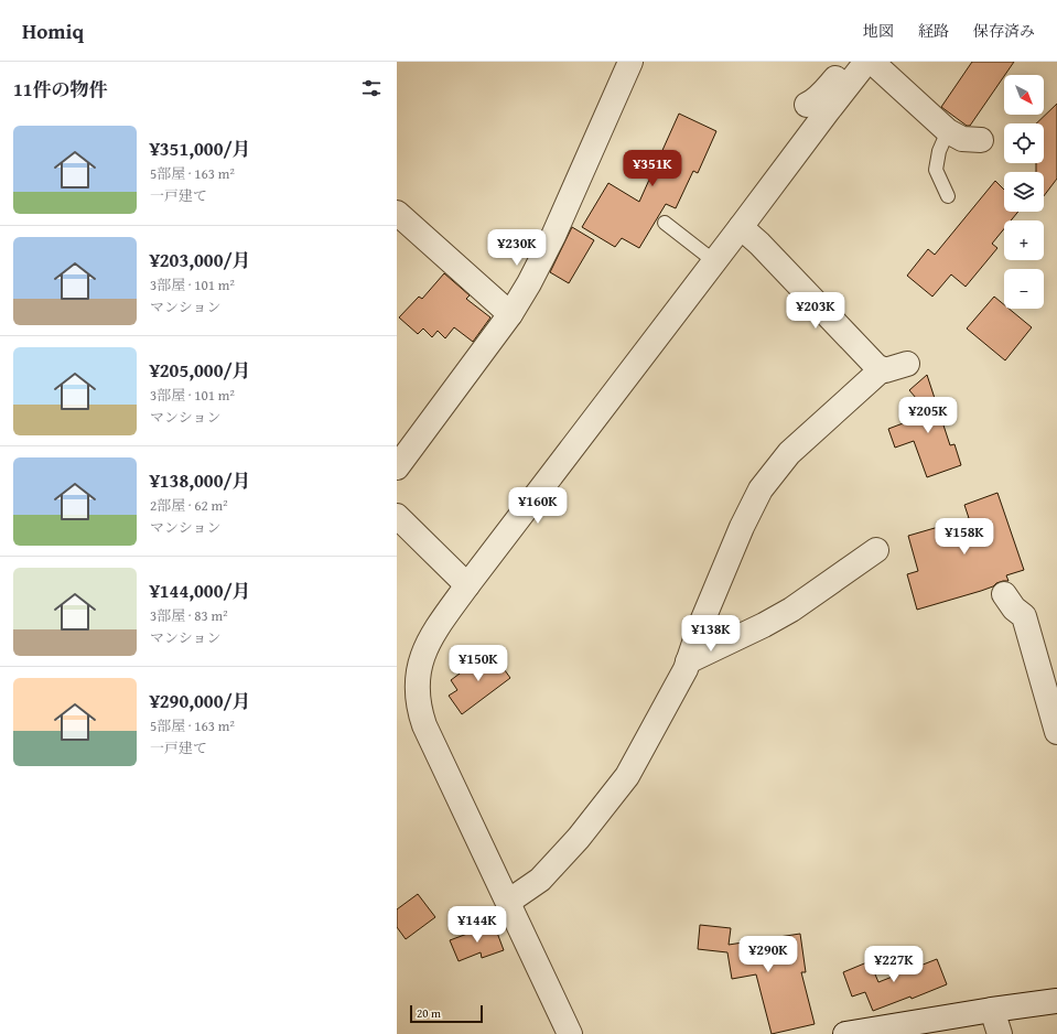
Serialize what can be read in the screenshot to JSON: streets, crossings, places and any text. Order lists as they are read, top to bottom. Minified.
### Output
{"scale_bar":"20 m","north":"bottom right","page":{"header":"Homiq","nav":["地図","経路","保存済み"],"heading":"11件の物件","map_buttons":["+","−"],"list":[{"name":"¥351,000/月","note":"5部屋 · 163 m² · 一戸建て"},{"name":"¥203,000/月","note":"3部屋 · 101 m² · マンション"},{"name":"¥205,000/月","note":"3部屋 · 101 m² · マンション"},{"name":"¥138,000/月","note":"2部屋 · 62 m² · マンション"},{"name":"¥144,000/月","note":"3部屋 · 83 m² · マンション"},{"name":"¥290,000/月","note":"5部屋 · 163 m² · 一戸建て"}],"price":["¥351K","¥230K","¥203K","¥205K","¥160K","¥158K","¥138K","¥150K","¥144K","¥290K","¥227K"],"scale":"20 m"}}
